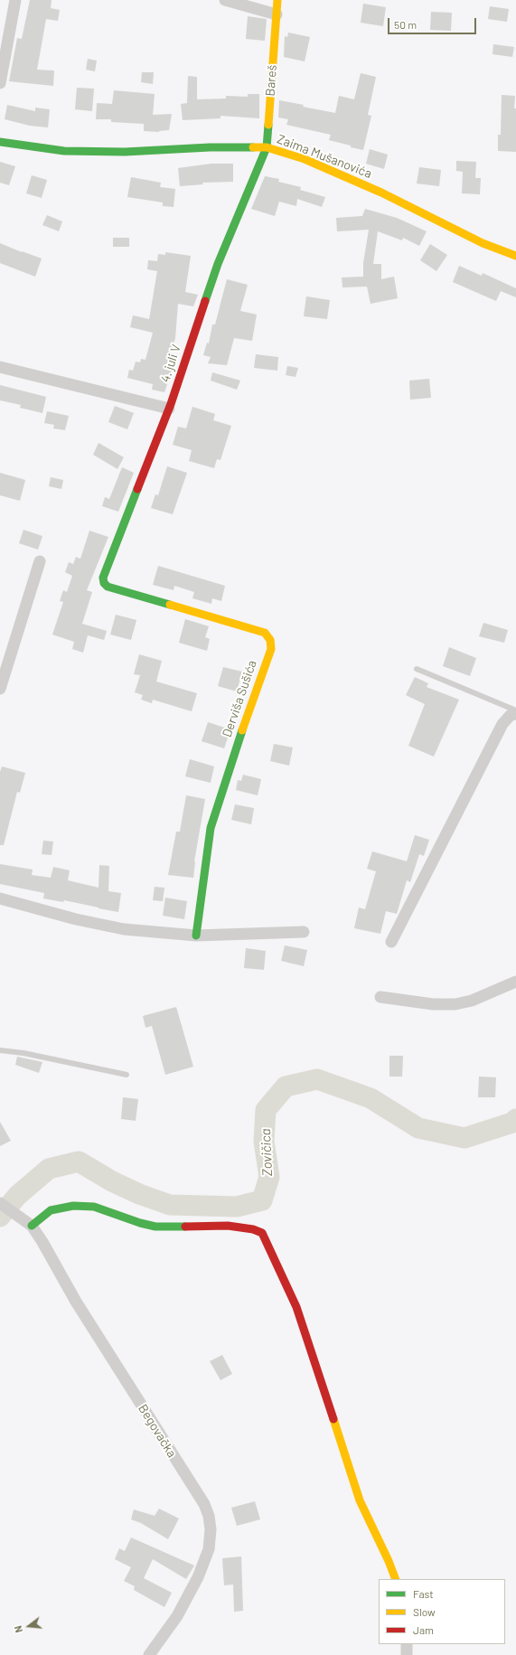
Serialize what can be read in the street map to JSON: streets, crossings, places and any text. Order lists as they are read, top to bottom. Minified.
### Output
{"streets":{"street":["Bareš","Zaima Mušanovića","4. juli V","Derviša Sušića","Begovačka"]},"crossings":[["Bareš","Zaima Mušanovića"],["Bareš","4. juli V"],["Zaima Mušanovića","4. juli V"],["4. juli V","Derviša Sušića"]],"water":["Zovičica"],"legend":["Fast","Slow","Jam"],"scale_bar":"50 m","north":"left"}
